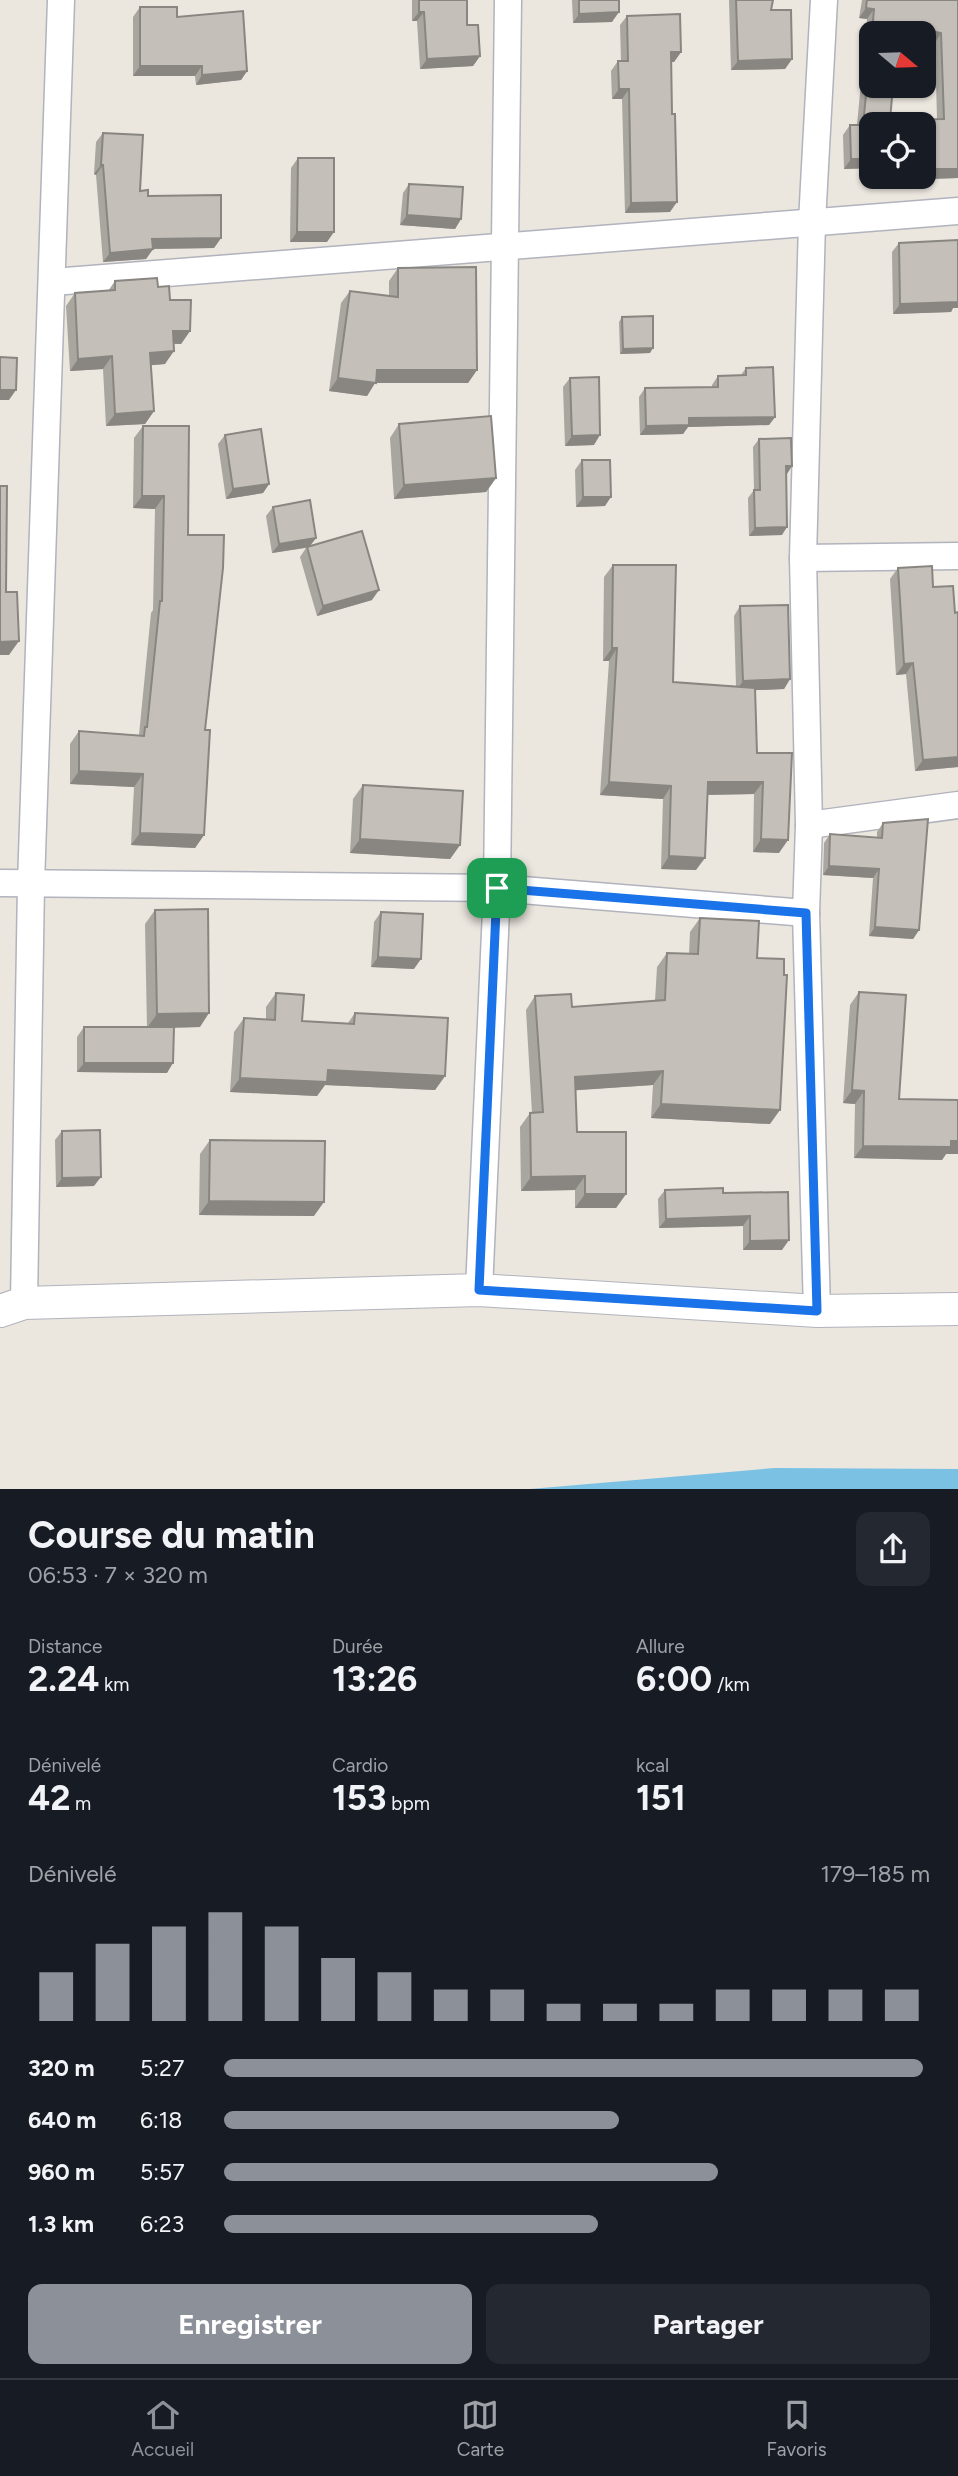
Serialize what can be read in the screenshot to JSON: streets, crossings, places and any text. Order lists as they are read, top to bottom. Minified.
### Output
{"north":"right","page":{"heading":["Course du matin","06:53 · 7 × 320 m"],"stats":[["Distance","2.24 km"],["Durée","13:26"],["Allure","6:00 /km"],["Dénivelé","42 m"],["Cardio","153 bpm"],["kcal","151"]],"chart":["Dénivelé","179–185 m"],"list":[{"name":"320 m","note":"5:27"},{"name":"640 m","note":"6:18"},{"name":"960 m","note":"5:57"},{"name":"1.3 km","note":"6:23"}],"buttons":["Enregistrer","Partager"],"tabs":["Accueil","Carte","Favoris"]}}
